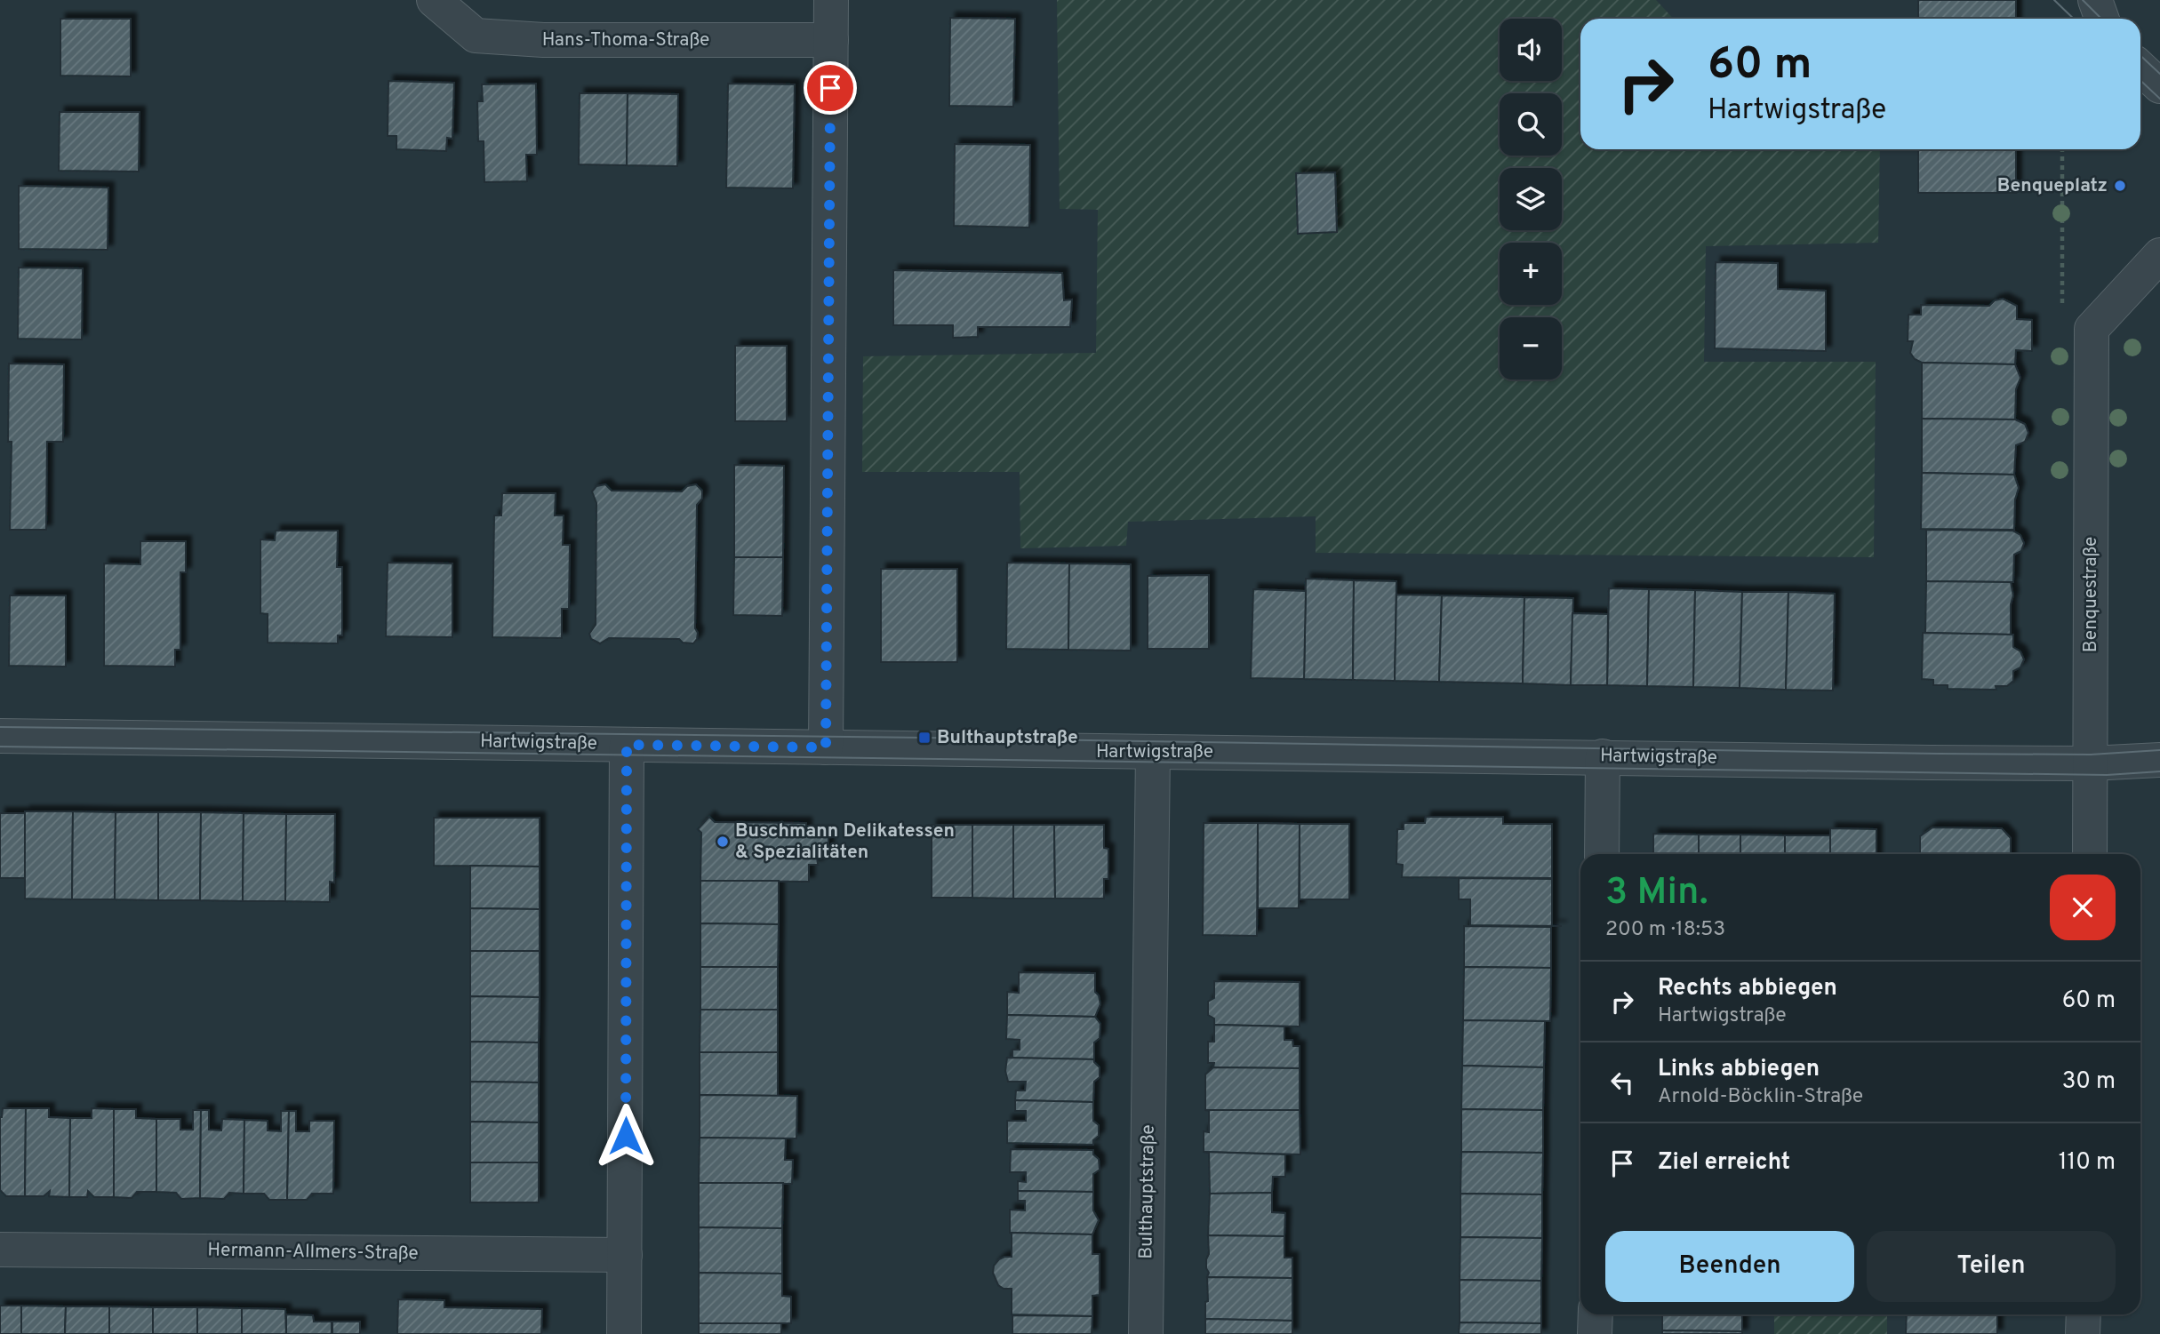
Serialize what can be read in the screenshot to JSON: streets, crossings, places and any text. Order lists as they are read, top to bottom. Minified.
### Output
{"streets":{"street":["Hans-Thoma-Straße","Benquestraße","Hartwigstraße","Bulthauptstraße","Hermann-Allmers-Straße"]},"crossings":[["Benquestraße","Hartwigstraße"],["Hartwigstraße","Bulthauptstraße"]],"places":{"other":["Benqueplatz","Buschmann Delikatessen & Spezialitäten"],"transit":["Bulthauptstraße"]},"page":{"map_buttons":["+","−"],"turn":["60 m","Hartwigstraße"],"heading":["3 Min.","200 m · 18:53"],"list":[{"name":"Rechts abbiegen","note":"Hartwigstraße","value":"60 m"},{"name":"Links abbiegen","note":"Arnold-Böcklin-Straße","value":"30 m"},{"name":"Ziel erreicht","value":"110 m"}],"buttons":["Beenden","Teilen"]}}
